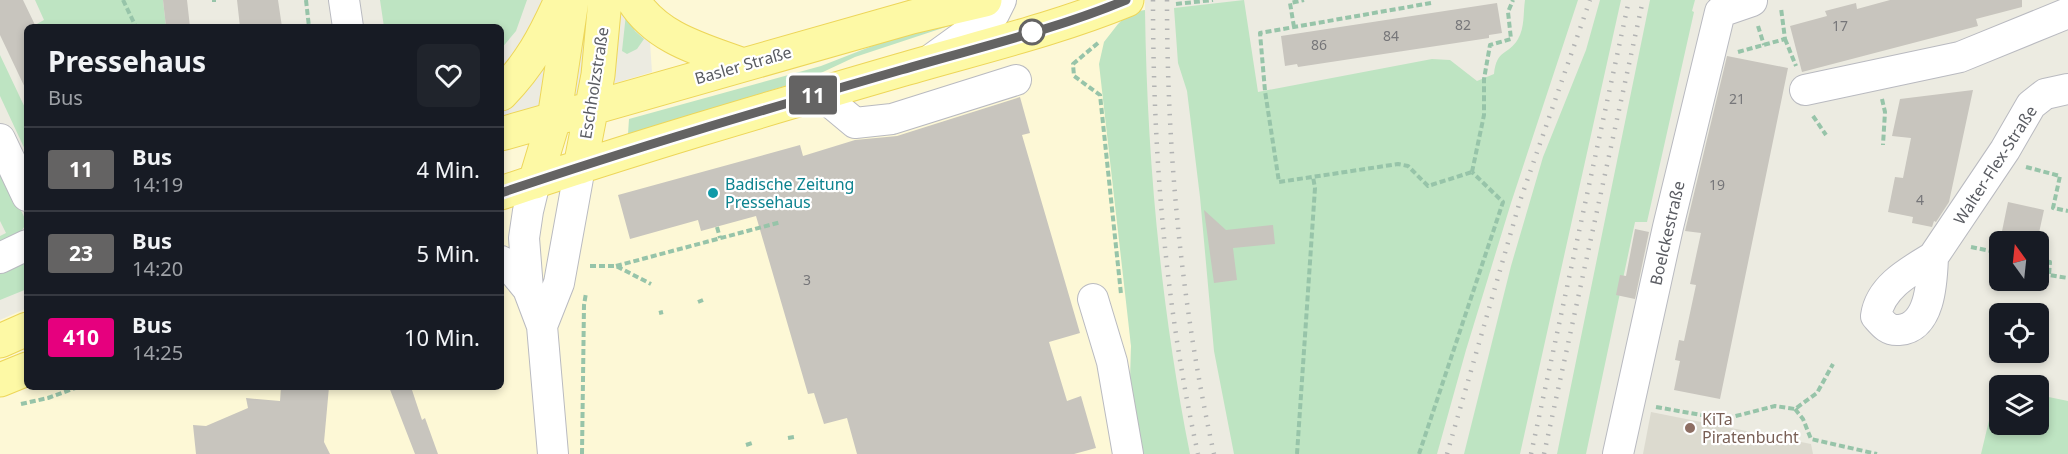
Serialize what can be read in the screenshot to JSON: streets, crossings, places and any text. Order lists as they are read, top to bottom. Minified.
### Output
{"streets":{"main road":["Basler Straße","Eschholzstraße"],"street":["Walter-Flex-Straße","Boelckestraße"]},"crossings":[["Basler Straße","Eschholzstraße"]],"places":["Badische Zeitung Pressehaus","KiTa Piratenbucht"],"lines":["bus line 11"],"house_numbers":["82","17","84","86","21","19","4","3"],"north":"top","page":{"on_map":"11","heading":["Pressehaus","Bus"],"list":[{"mark":"11","name":"Bus","note":"14:19","value":"4 Min."},{"mark":"23","name":"Bus","note":"14:20","value":"5 Min."},{"mark":"410","name":"Bus","note":"14:25","value":"10 Min."}]}}
